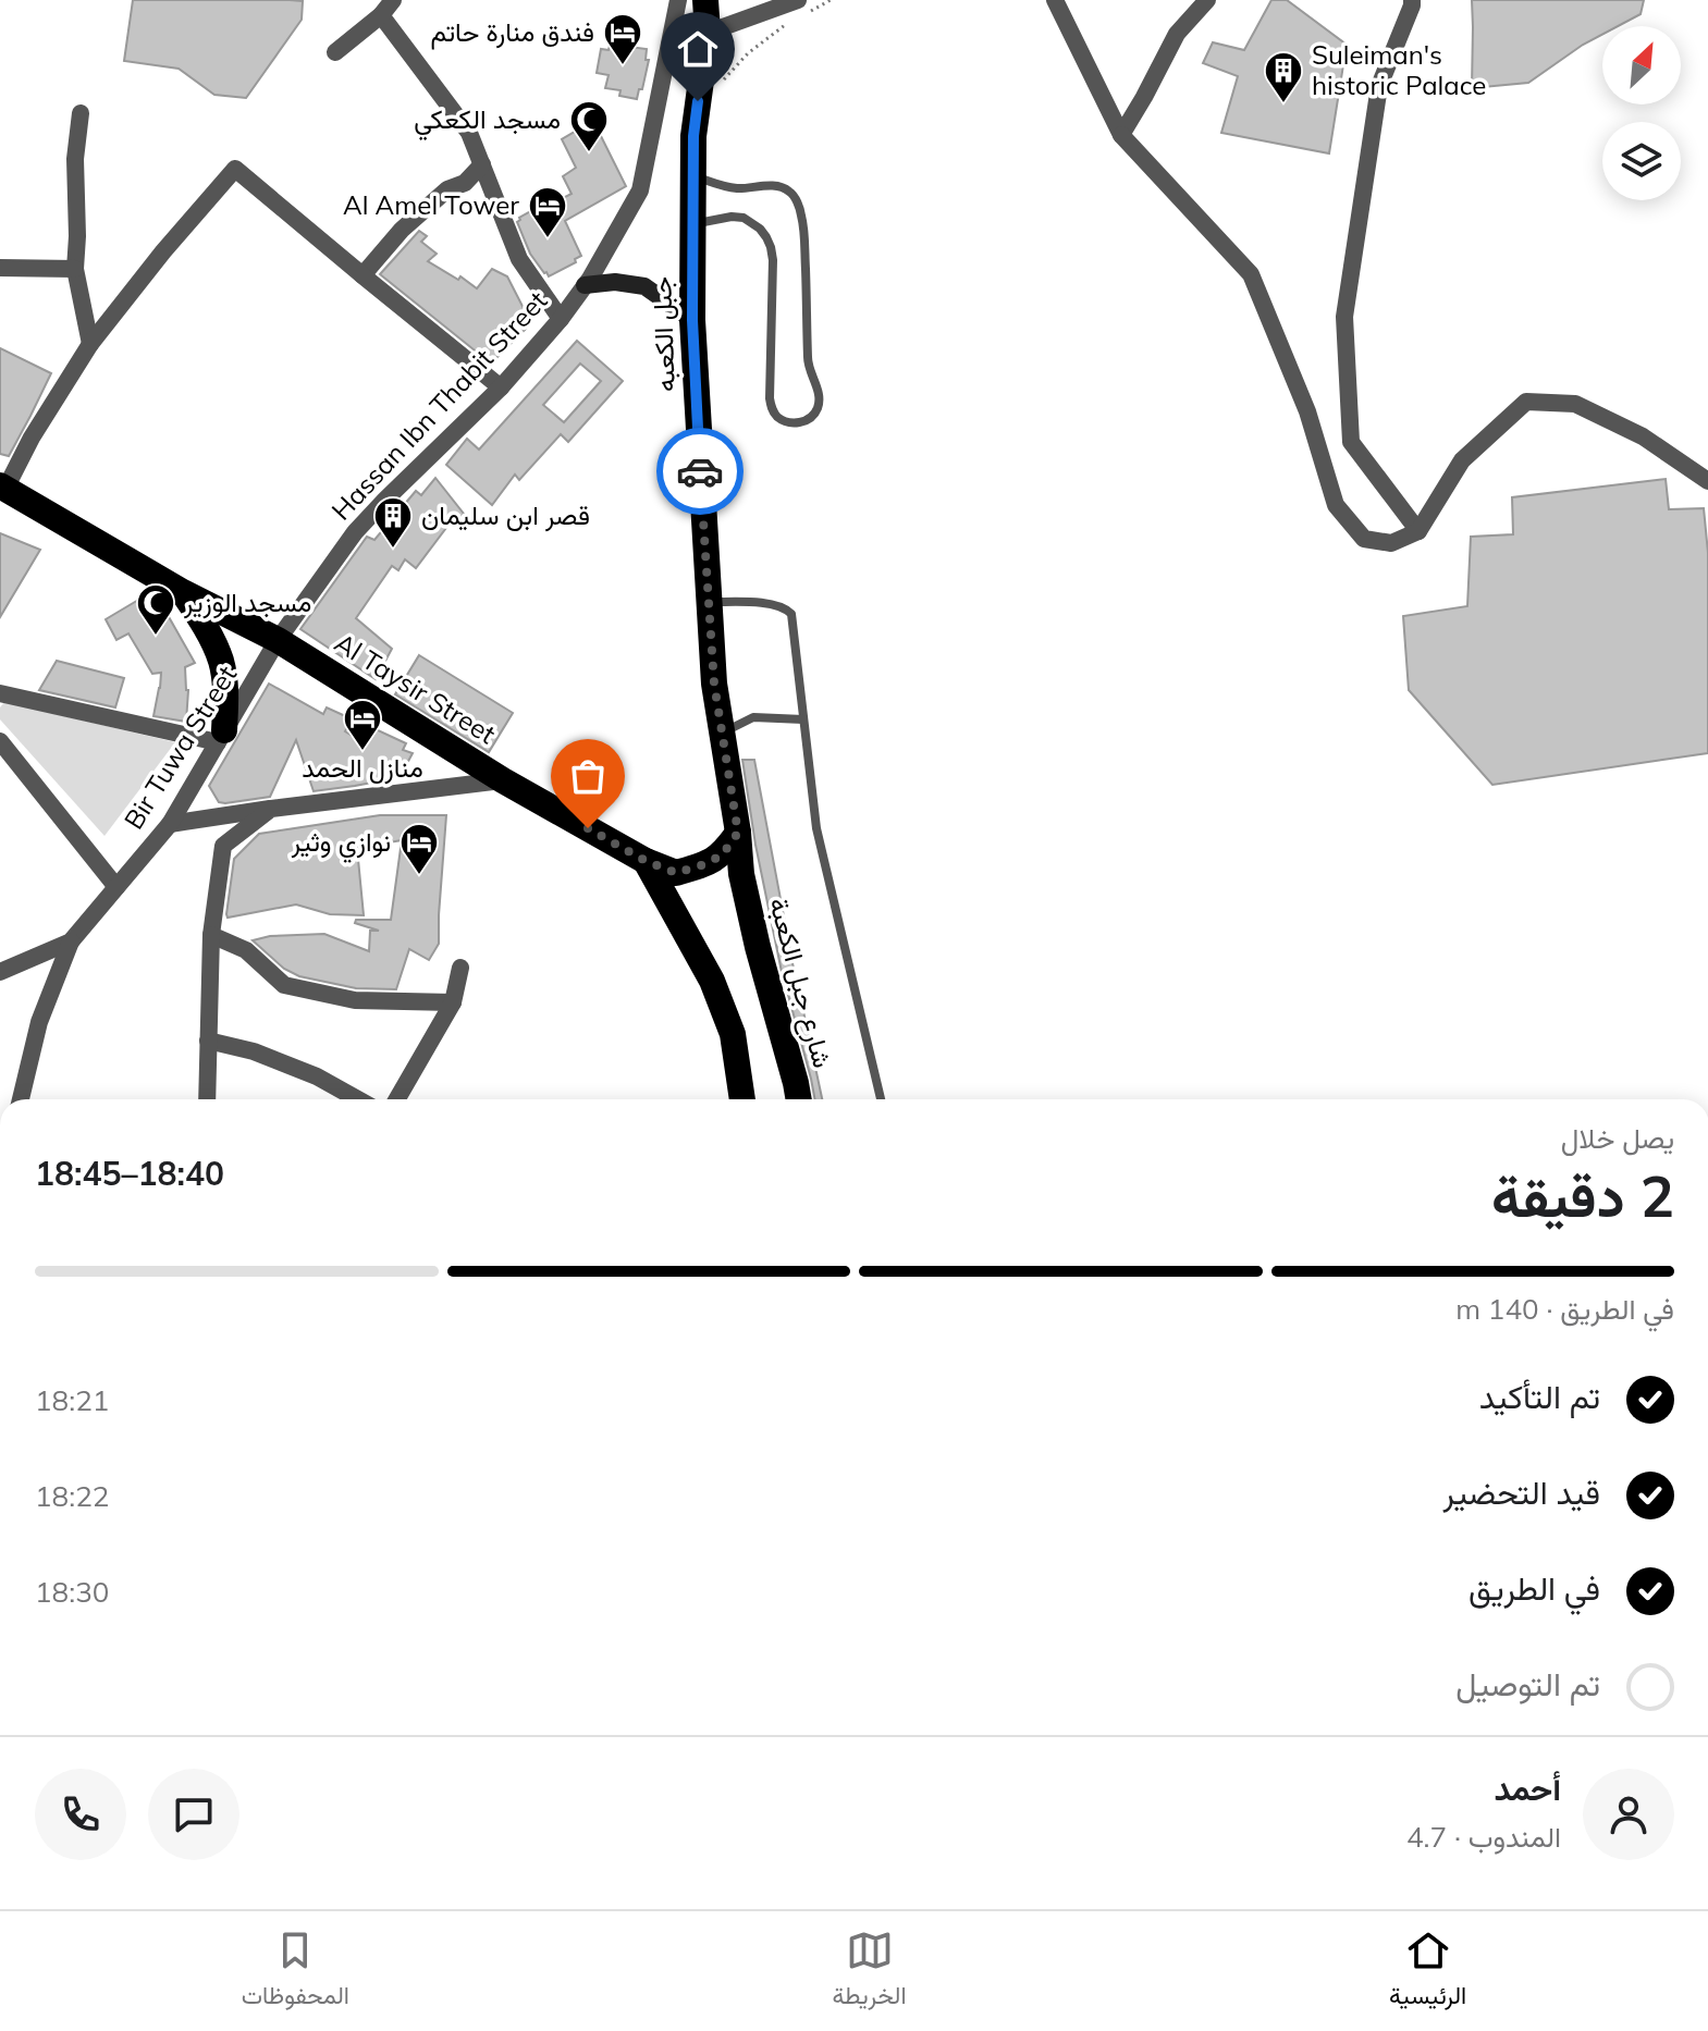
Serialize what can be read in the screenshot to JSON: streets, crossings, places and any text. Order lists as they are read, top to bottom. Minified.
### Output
{"streets":{"highway":["جبل الكعبه","Al Taysir Street","شارع جبل الكعبة"],"street":["Hassan Ibn Thabit Street","Bir Tuwa Street"]},"crossings":[["جبل الكعبه","شارع جبل الكعبة"],["Hassan Ibn Thabit Street","Al Taysir Street"],["Hassan Ibn Thabit Street","Bir Tuwa Street"],["Al Taysir Street","Bir Tuwa Street"]],"places":{"hotel":["فندق منارة حاتم","Al Amel Tower","منازل الحمد","نوازي وثير"],"building":["Suleiman's historic Palace","قصر ابن سليمان"],"mosque":["مسجد الكعكي","مسجد الوزير"]},"north":"top right","page":{"heading":["2 دقيقة","يصل خلال","18:40–18:45"],"panel":["أحمد","المندوب · 4.7"],"bar":"في الطريق · 140 m","list":[["تم التأكيد","18:21"],["قيد التحضير","18:22"],["في الطريق","18:30"],"تم التوصيل"],"tabs":["الرئيسية","الخريطة","المحفوظات"]}}
